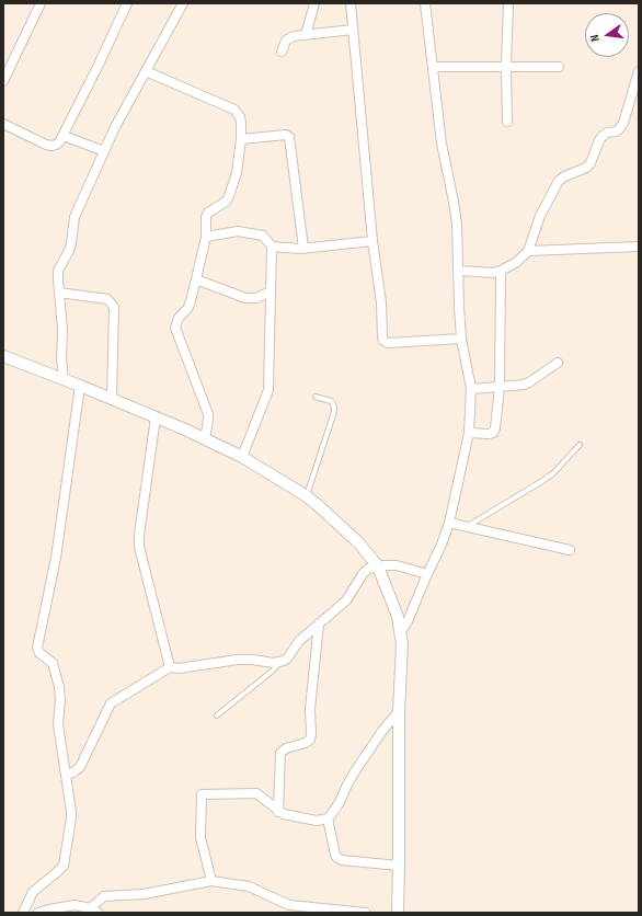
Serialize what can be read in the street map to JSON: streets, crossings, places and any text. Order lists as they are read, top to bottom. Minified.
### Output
{"north":"left"}
